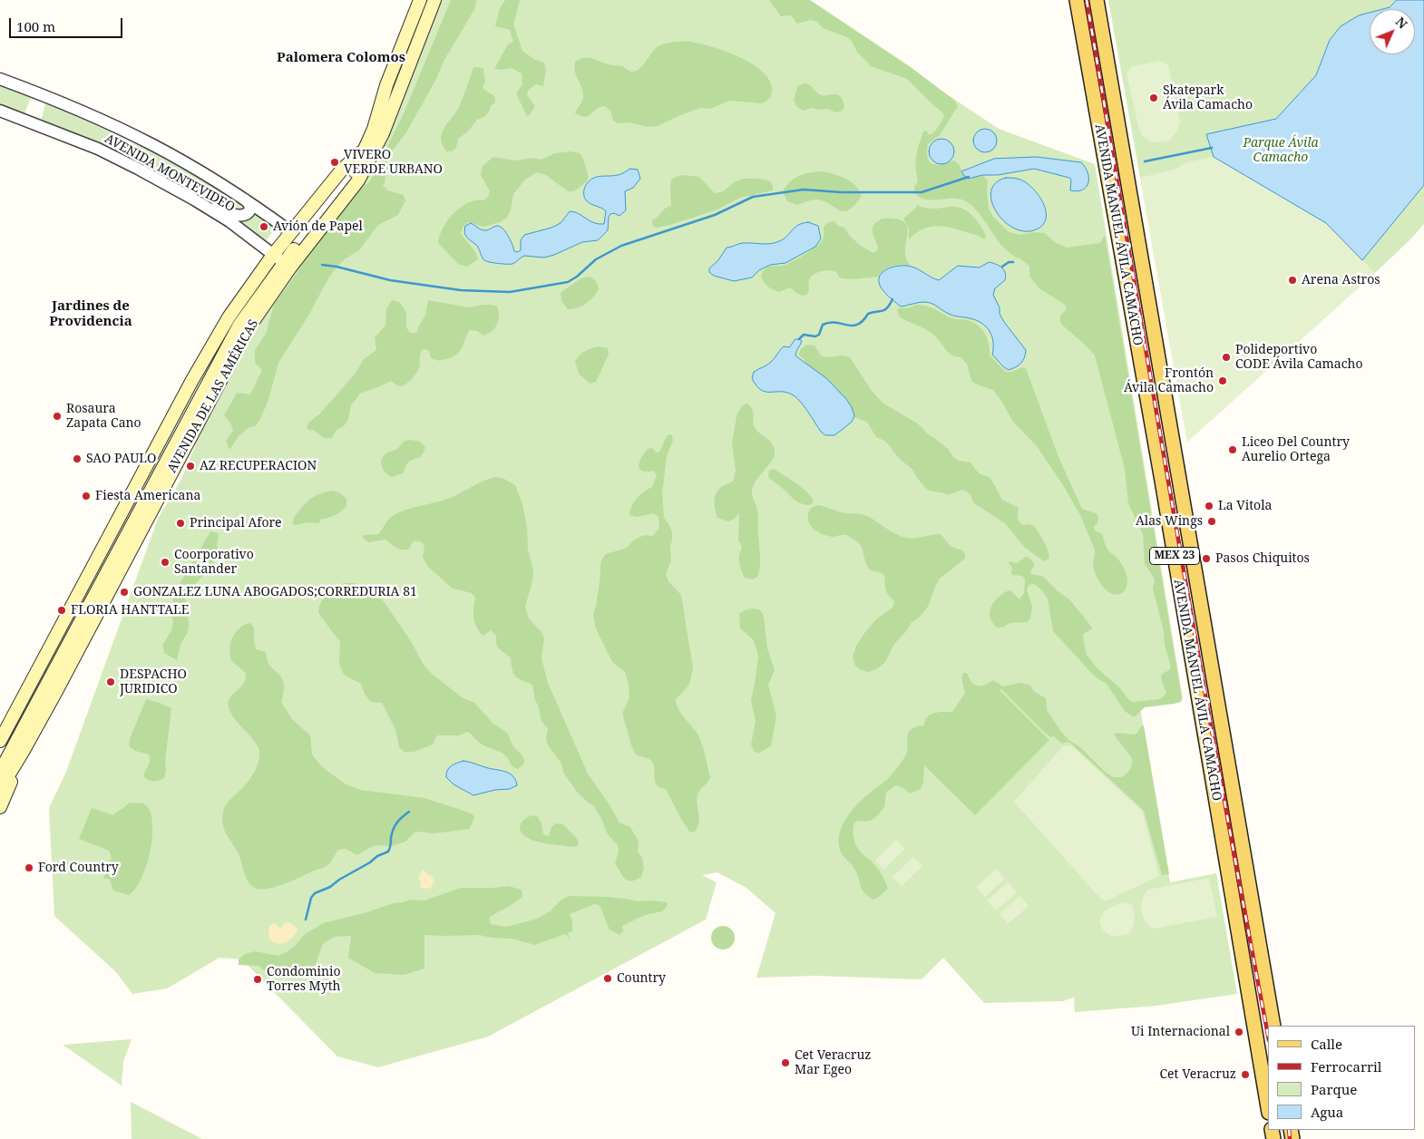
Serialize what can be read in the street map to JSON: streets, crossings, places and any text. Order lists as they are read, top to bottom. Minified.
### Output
{"streets":{"main road":["AVENIDA MANUEL ÁVILA CAMACHO","AVENIDA DE LAS AMÉRICAS","MEX 23"],"street":["AVENIDA MONTEVIDEO"]},"crossings":[["AVENIDA MONTEVIDEO","AVENIDA DE LAS AMÉRICAS"]],"districts":["Palomera Colomos","Jardines de Providencia"],"parks":["Parque Ávila Camacho"],"places":["Skatepark Ávila Camacho","VIVERO VERDE URBANO","Avión de Papel","Arena Astros","Polideportivo CODE Ávila Camacho","Frontón Ávila Camacho","Rosaura Zapata Cano","Liceo Del Country Aurelio Ortega","SAO PAULO","AZ RECUPERACION","Fiesta Americana","La Vitola","Alas Wings","Principal Afore","Pasos Chiquitos","Coorporativo Santander","GONZALEZ LUNA ABOGADOS;CORREDURIA 81","FLORIA HANTTALE","DESPACHO JURIDICO","Ford Country","Country","Condominio Torres Myth","Ui Internacional","Cet Veracruz Mar Egeo","Cet Veracruz"],"legend":["Calle","Ferrocarril","Parque","Agua"],"scale_bar":"100 m","north":"top right"}
